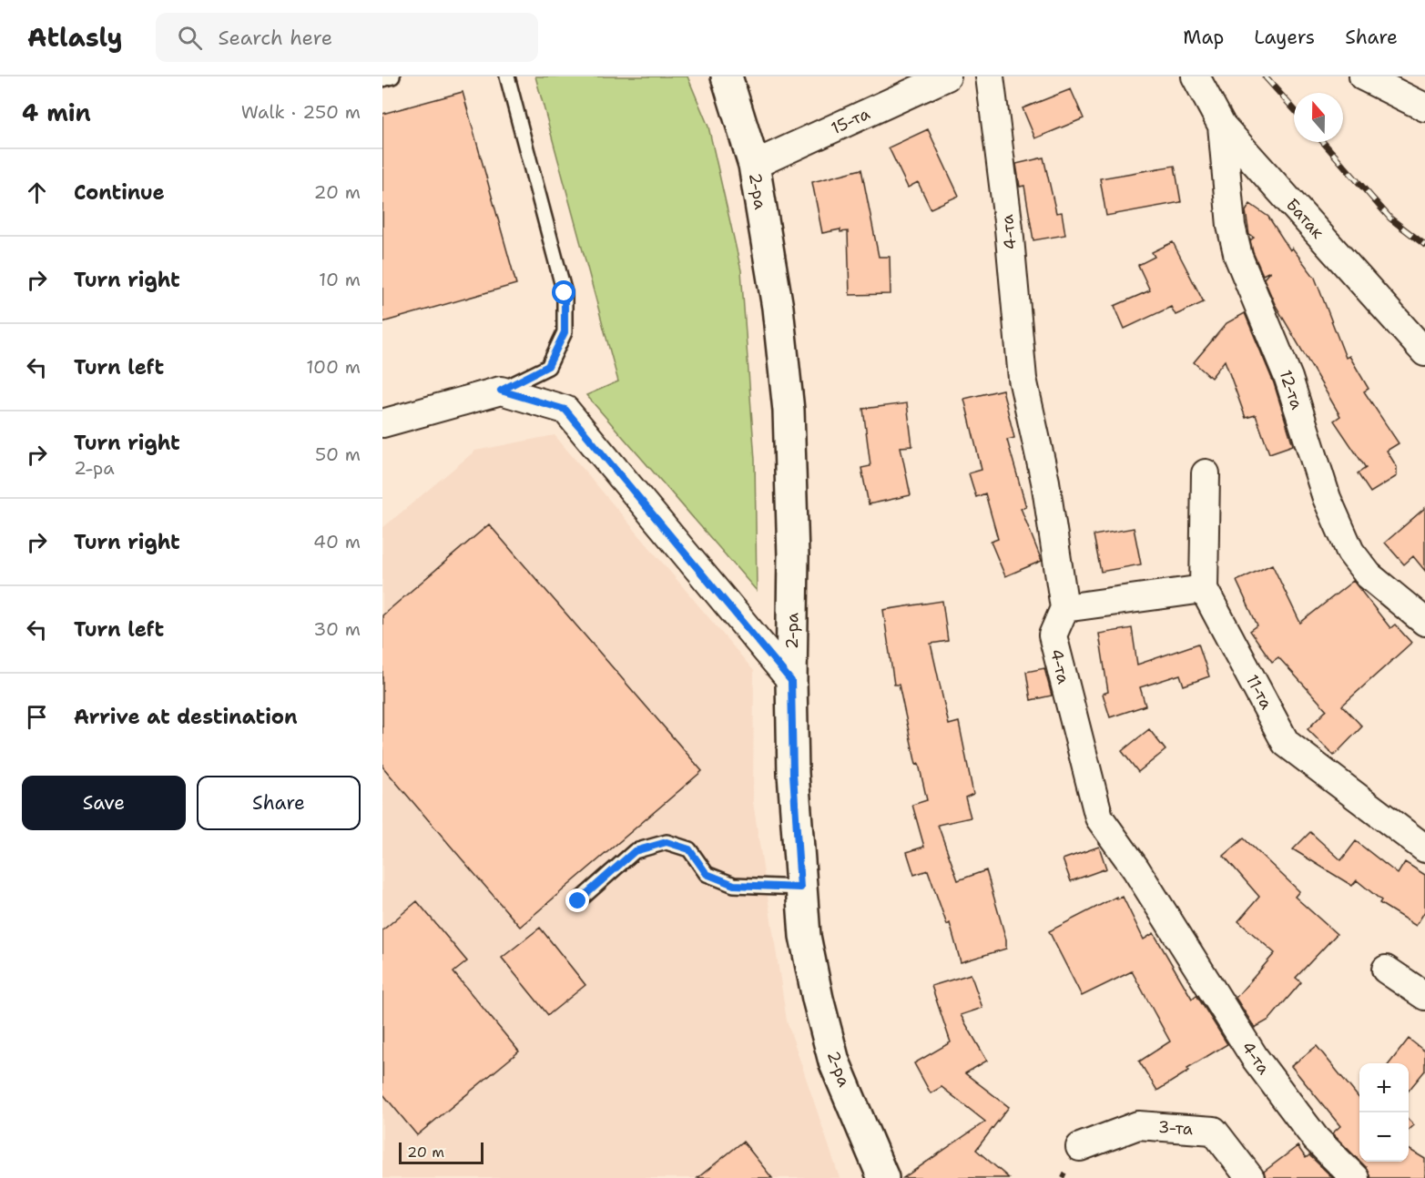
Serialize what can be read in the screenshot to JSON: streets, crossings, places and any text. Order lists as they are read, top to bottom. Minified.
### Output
{"streets":{"main road":["2-ра"],"street":["15-та","Батак","4-та","12-та","11-та","3-та"]},"crossings":[["15-та","2-ра"],["Батак","12-та"]],"scale_bar":"20 m","north":"top","page":{"header":"Atlasly","search":"Search here","nav":["Map","Layers","Share"],"heading":["4 min","Walk · 250 m"],"list":[["Continue","20 m"],["Turn right","10 m"],["Turn left","100 m"],["Turn right","2-ра","50 m"],["Turn right","40 m"],["Turn left","30 m"],"Arrive at destination"],"buttons":["Save","Share"],"map_buttons":["+","−"],"scale":"20 m"}}
